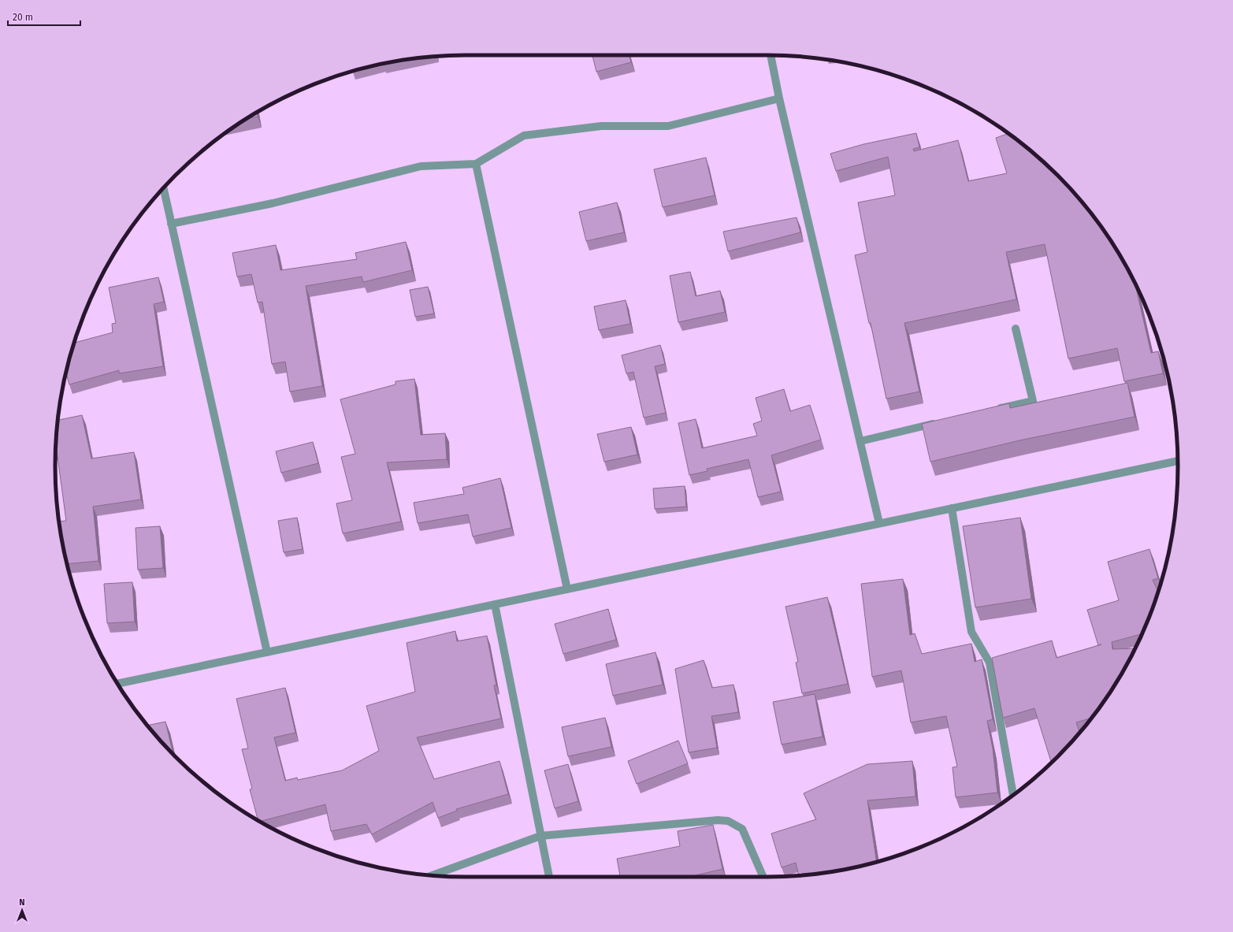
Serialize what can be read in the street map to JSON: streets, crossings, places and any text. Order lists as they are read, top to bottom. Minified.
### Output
{"scale_bar":"20 m","north":"top"}
